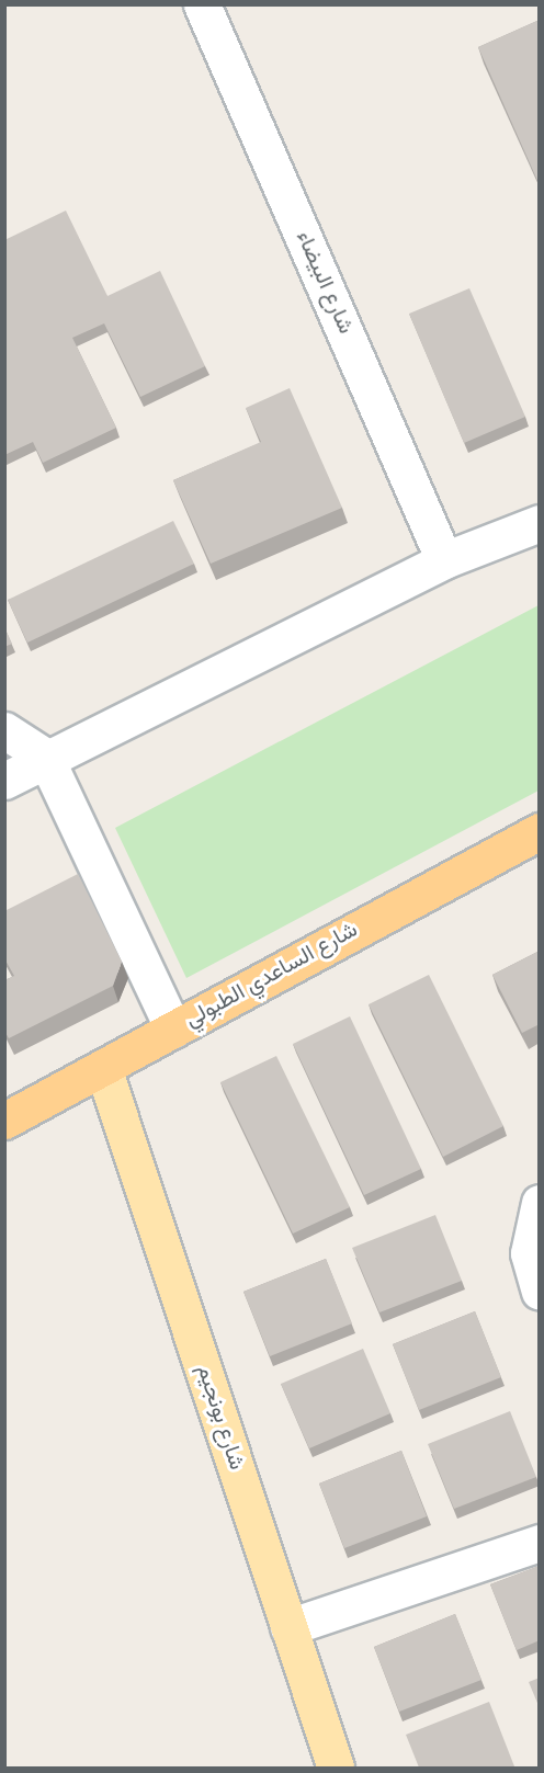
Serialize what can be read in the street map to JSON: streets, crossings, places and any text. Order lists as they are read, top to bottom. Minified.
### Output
{"streets":{"highway":["شارع الساعدي الطبولي"],"main road":["شارع بونجيم"],"street":["شارع البيضاء"]},"crossings":[["شارع الساعدي الطبولي","شارع بونجيم"]]}
